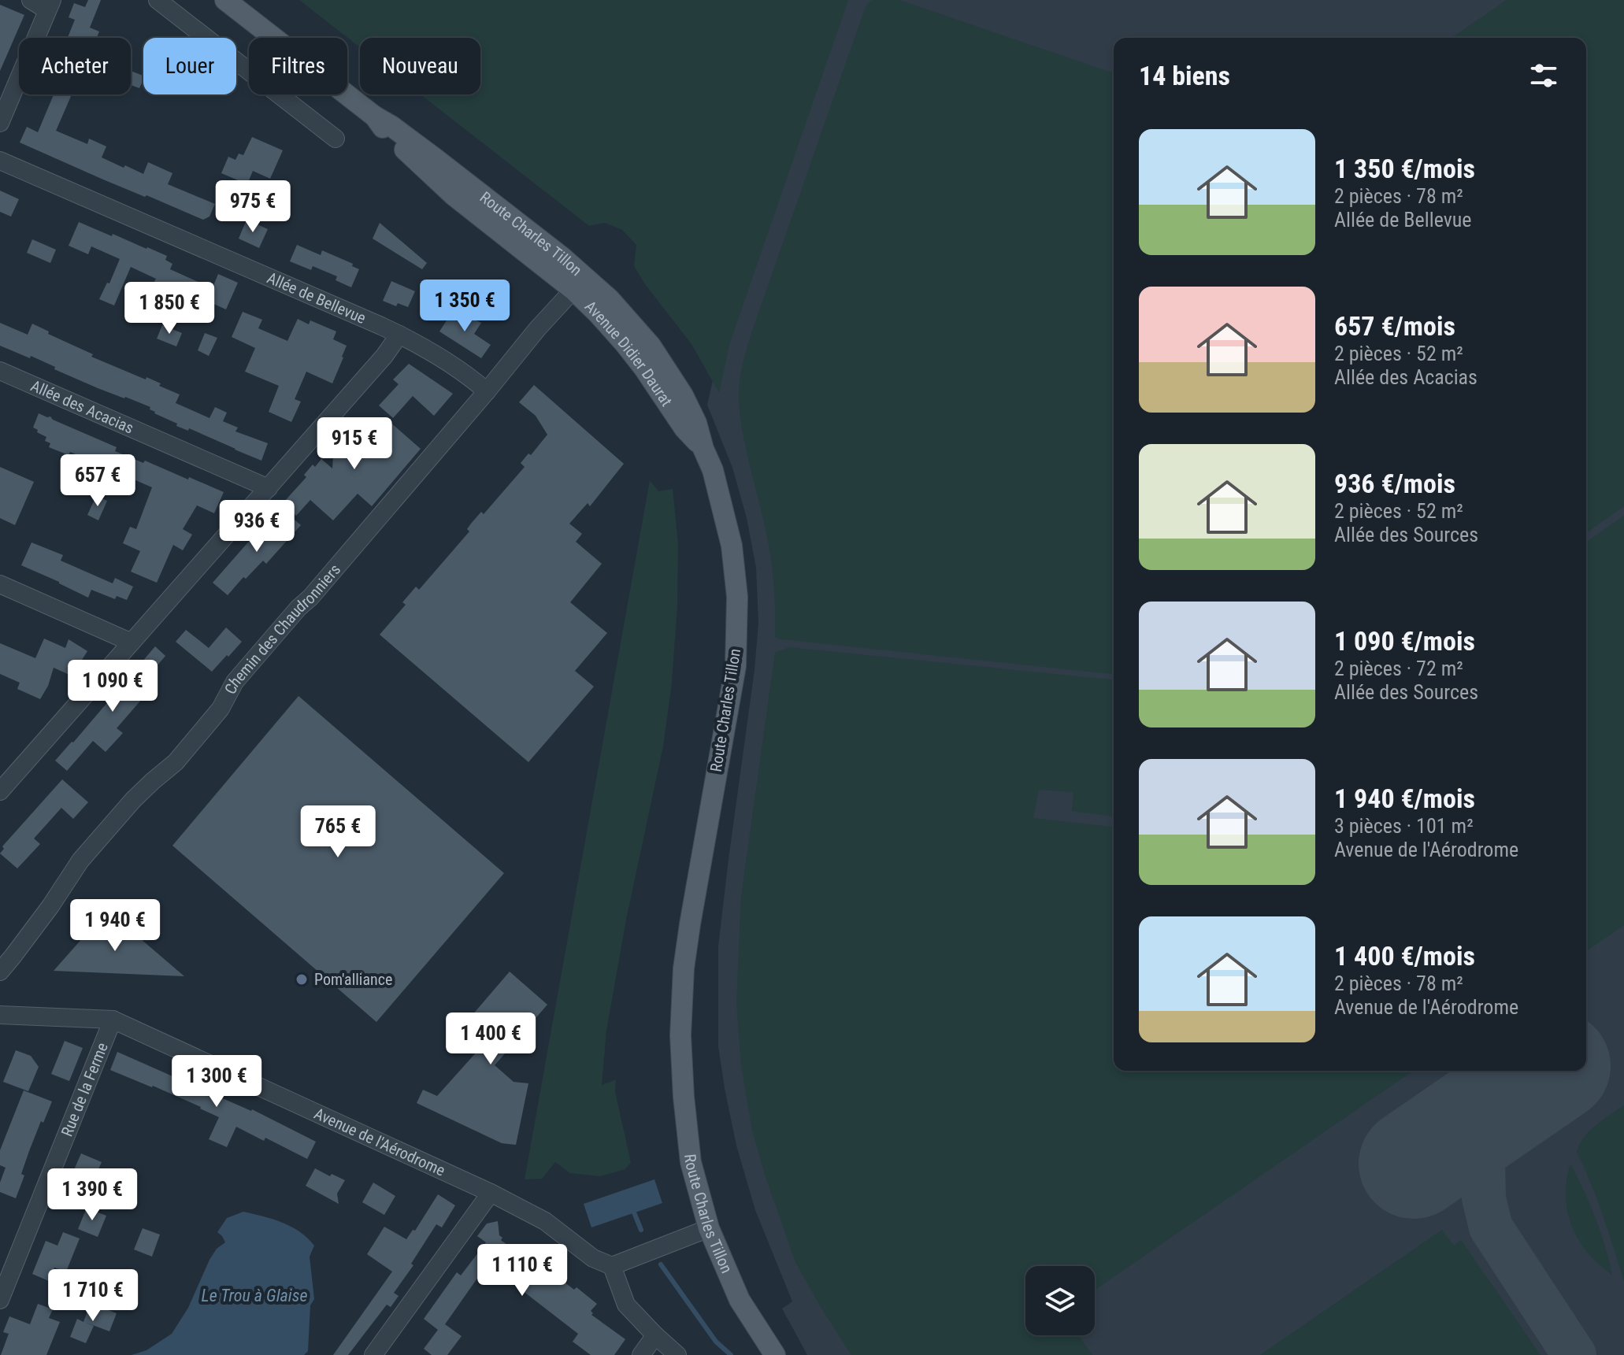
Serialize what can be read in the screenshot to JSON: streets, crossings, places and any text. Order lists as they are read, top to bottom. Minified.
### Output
{"streets":{"main road":["Route Charles Tillon","Avenue Didier Daurat"],"street":["Allée de Bellevue","Allée des Acacias","Chemin des Chaudronniers","Rue de la Ferme","Avenue de l'Aérodrome"]},"crossings":[["Route Charles Tillon","Avenue Didier Daurat"],["Allée de Bellevue","Chemin des Chaudronniers"],["Avenue Didier Daurat","Chemin des Chaudronniers"],["Rue de la Ferme","Avenue de l'Aérodrome"]],"water":["Le Trou à Glaise"],"places":["Pom'alliance"],"page":{"chip":["Acheter","Louer","Filtres","Nouveau"],"heading":"14 biens","list":[{"name":"1 350 €/mois","note":"2 pièces · 78 m² · Allée de Bellevue"},{"name":"657 €/mois","note":"2 pièces · 52 m² · Allée des Acacias"},{"name":"936 €/mois","note":"2 pièces · 52 m² · Allée des Sources"},{"name":"1 090 €/mois","note":"2 pièces · 72 m² · Allée des Sources"},{"name":"1 940 €/mois","note":"3 pièces · 101 m² · Avenue de l'Aérodrome"},{"name":"1 400 €/mois","note":"2 pièces · 78 m² · Avenue de l'Aérodrome"}],"price":["975 €","1 350 €","1 850 €","915 €","657 €","936 €","1 090 €","765 €","1 940 €","1 400 €","1 300 €","1 390 €","1 110 €","1 710 €"]}}
